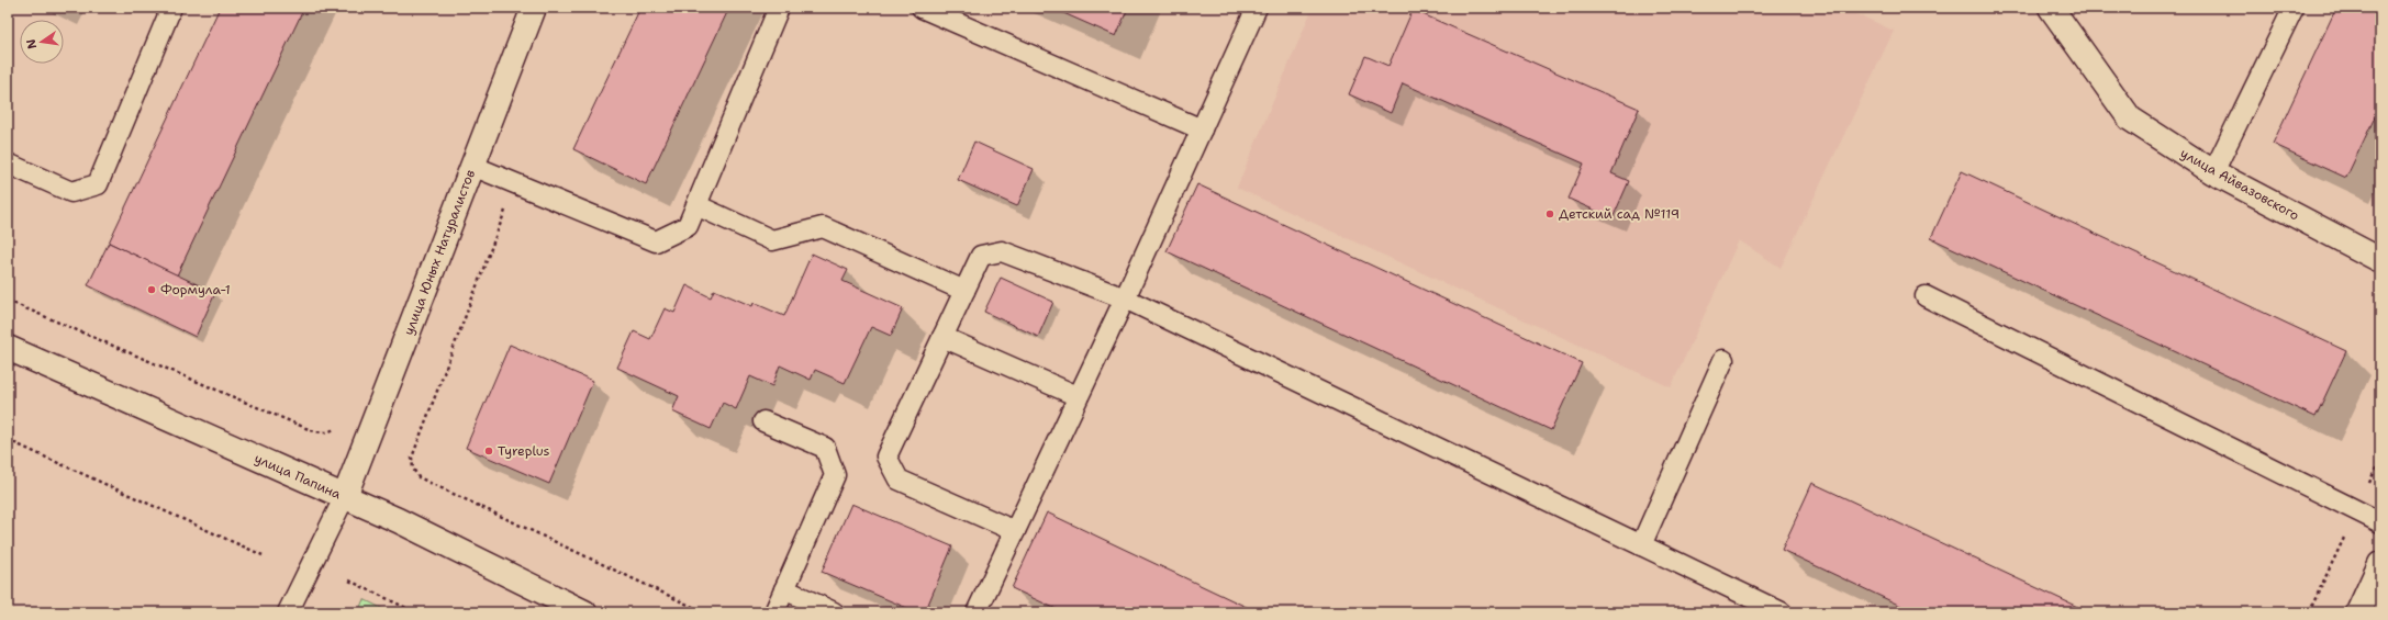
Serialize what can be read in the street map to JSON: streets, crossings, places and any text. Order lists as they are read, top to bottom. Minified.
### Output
{"streets":{"street":["улица Айвазовского","улица Юных Натуралистов","улица Папина"]},"crossings":[["улица Юных Натуралистов","улица Папина"]],"places":["Детский сад №119","Формула-1","Tyreplus"],"north":"left"}
